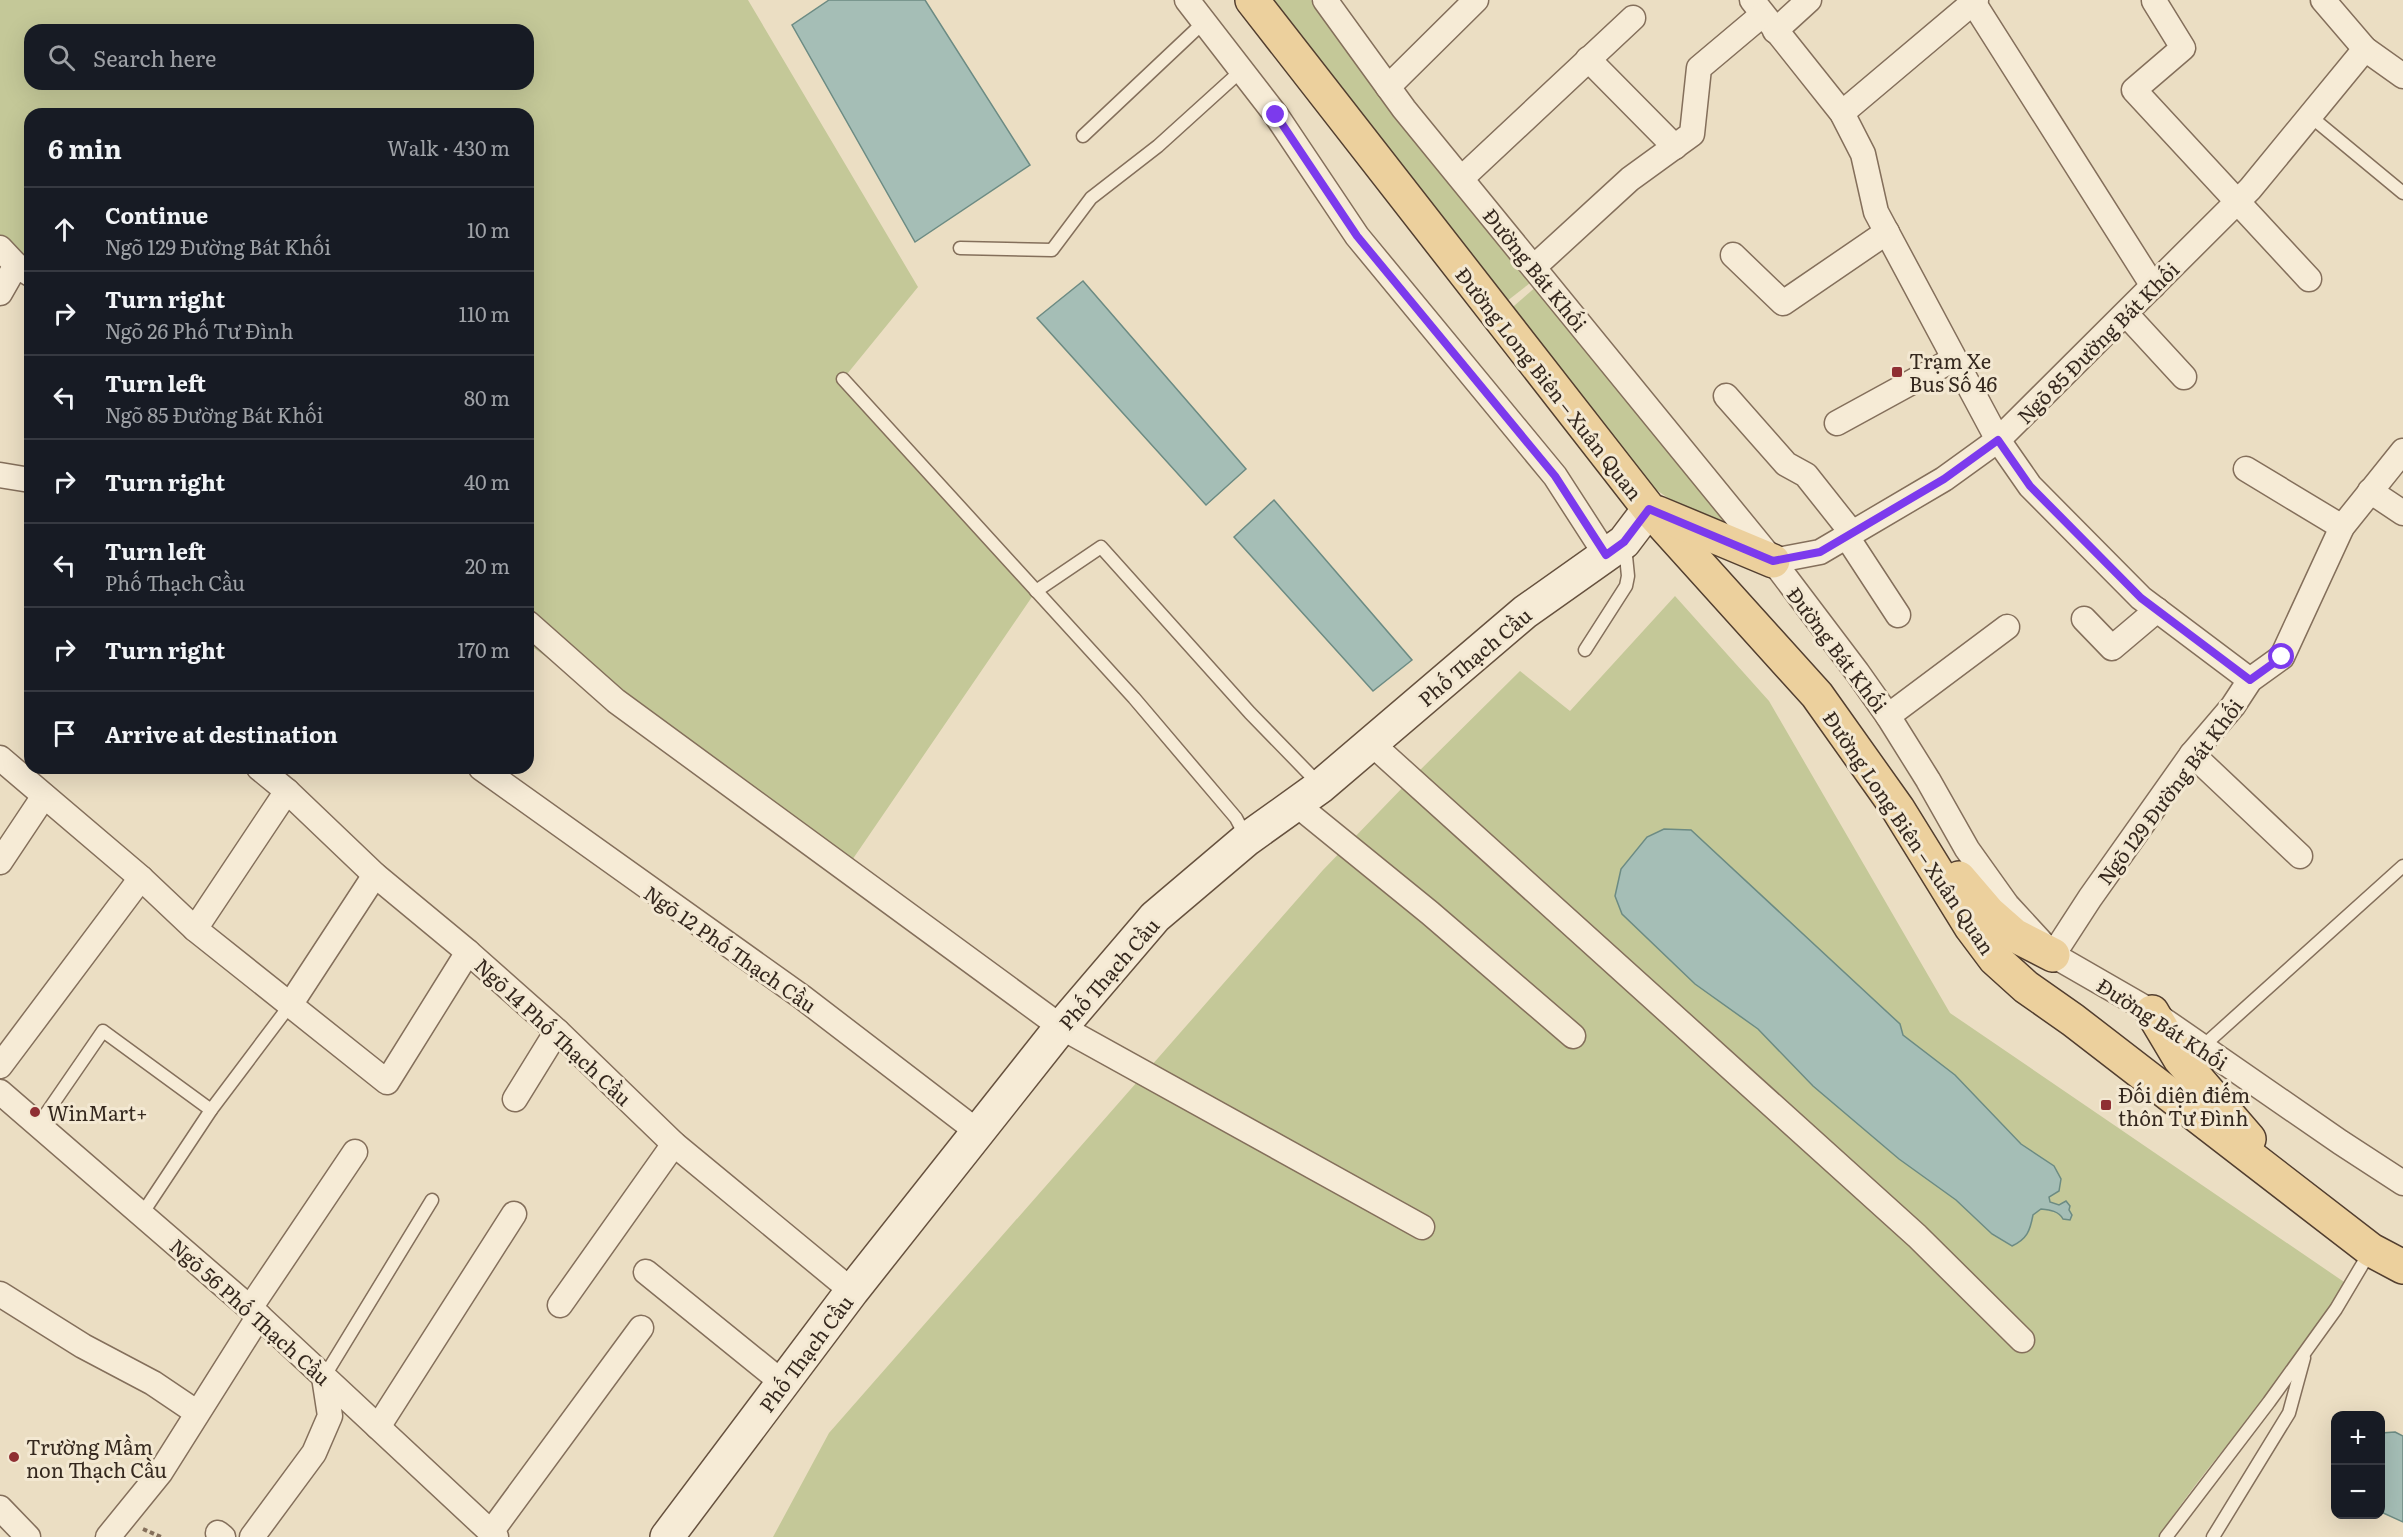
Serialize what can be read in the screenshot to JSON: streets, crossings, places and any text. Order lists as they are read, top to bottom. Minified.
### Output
{"streets":{"main road":["Đường Long Biên – Xuân Quan"],"street":["Đường Bát Khối","Ngõ 85 Đường Bát Khối","Phố Thạch Cầu","Ngõ 129 Đường Bát Khối","Ngõ 12 Phố Thạch Cầu","Ngõ 14 Phố Thạch Cầu","Ngõ 56 Phố Thạch Cầu"]},"crossings":[["Đường Bát Khối","Ngõ 85 Đường Bát Khối"],["Đường Bát Khối","Ngõ 129 Đường Bát Khối"],["Đường Long Biên – Xuân Quan","Phố Thạch Cầu"],["Phố Thạch Cầu","Ngõ 12 Phố Thạch Cầu"],["Phố Thạch Cầu","Ngõ 14 Phố Thạch Cầu"]],"places":{"transit":["Trạm Xe Bus Số 46","Đối diện điếm thôn Tư Đình"],"other":["WinMart+","Trường Mầm non Thạch Cầu"]},"page":{"search":"Search here","heading":["6 min","Walk · 430 m"],"list":[["Continue","Ngõ 129 Đường Bát Khối","10 m"],["Turn right","Ngõ 26 Phố Tư Đình","110 m"],["Turn left","Ngõ 85 Đường Bát Khối","80 m"],["Turn right","40 m"],["Turn left","Phố Thạch Cầu","20 m"],["Turn right","170 m"],"Arrive at destination"],"map_buttons":["+","−"]}}
